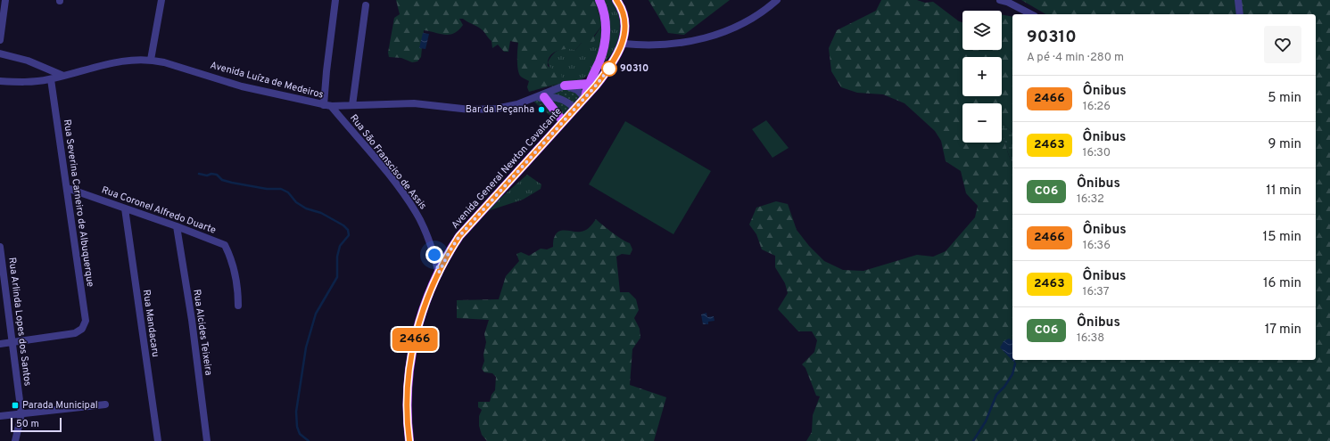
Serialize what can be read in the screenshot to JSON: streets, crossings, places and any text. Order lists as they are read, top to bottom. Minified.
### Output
{"streets":{"main road":["Avenida General Newton Cavalcante"],"street":["Avenida Luíza de Medeiros","Rua São Fransciso de Assis","Rua Severina Carneiro de Albuquerque","Rua Coronel Alfredo Duarte","Rua Arlinda Lopes dos Santos","Rua Mandacaru","Rua Alcides Teixeira"]},"crossings":[["Avenida Luíza de Medeiros","Rua São Fransciso de Assis"],["Avenida Luíza de Medeiros","Rua Severina Carneiro de Albuquerque"],["Rua São Fransciso de Assis","Avenida General Newton Cavalcante"],["Rua Severina Carneiro de Albuquerque","Rua Coronel Alfredo Duarte"],["Rua Severina Carneiro de Albuquerque","Rua Arlinda Lopes dos Santos"],["Rua Coronel Alfredo Duarte","Rua Mandacaru"],["Rua Coronel Alfredo Duarte","Rua Alcides Teixeira"]],"places":{"other":["90310","Bar da Peçanha"],"transit":["Parada Municipal"]},"lines":["bus line 2466"],"scale_bar":"50 m","page":{"on_map":"2466","map_buttons":["+","−"],"heading":["90310","A pé · 4 min · 280 m"],"list":[{"mark":"2466","name":"Ônibus","note":"16:26","value":"5 min"},{"mark":"2463","name":"Ônibus","note":"16:30","value":"9 min"},{"mark":"C06","name":"Ônibus","note":"16:32","value":"11 min"},{"mark":"2466","name":"Ônibus","note":"16:36","value":"15 min"},{"mark":"2463","name":"Ônibus","note":"16:37","value":"16 min"},{"mark":"C06","name":"Ônibus","note":"16:38","value":"17 min"}],"scale":"50 m"}}
